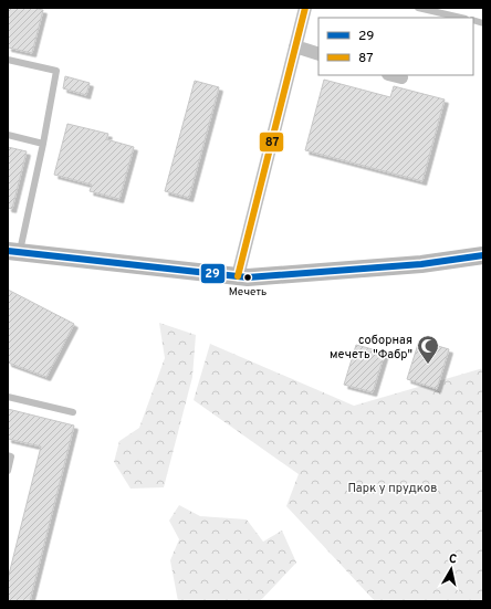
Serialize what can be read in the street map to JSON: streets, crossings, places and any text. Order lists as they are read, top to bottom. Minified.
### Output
{"parks":["Парк у прудков"],"places":{"other":["Мечеть"],"mosque":["соборная мечеть \"Фабр\""]},"lines":["transit line 87","transit line 29"],"legend":["29","87"],"north":"top"}
